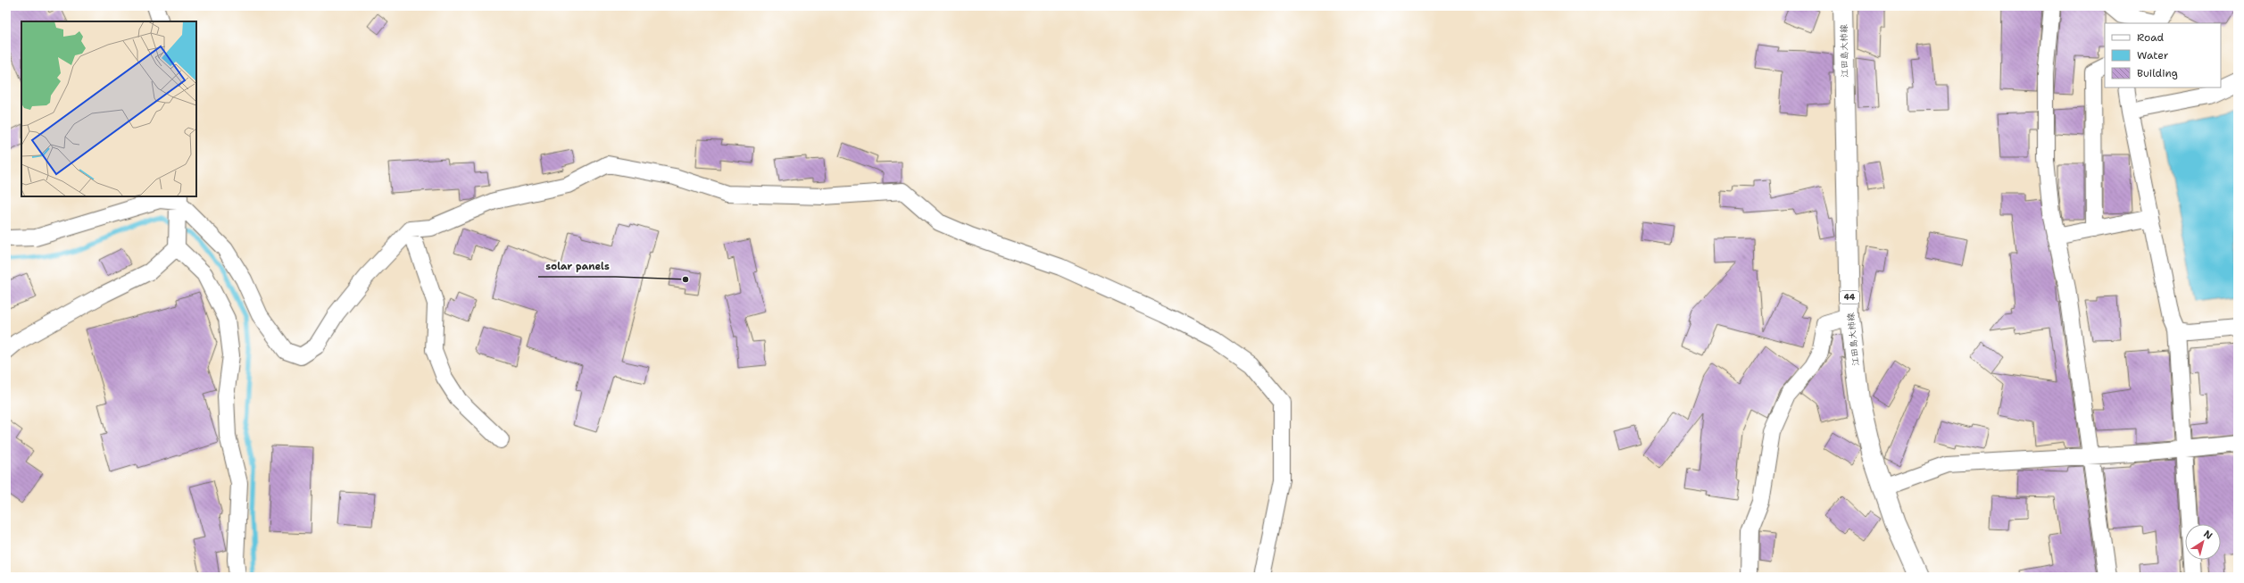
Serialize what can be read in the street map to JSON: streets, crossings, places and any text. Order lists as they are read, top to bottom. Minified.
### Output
{"streets":{"main road":["江田島大柿線","44"]},"places":["solar panels"],"legend":["Road","Water","Building"],"north":"top right"}
